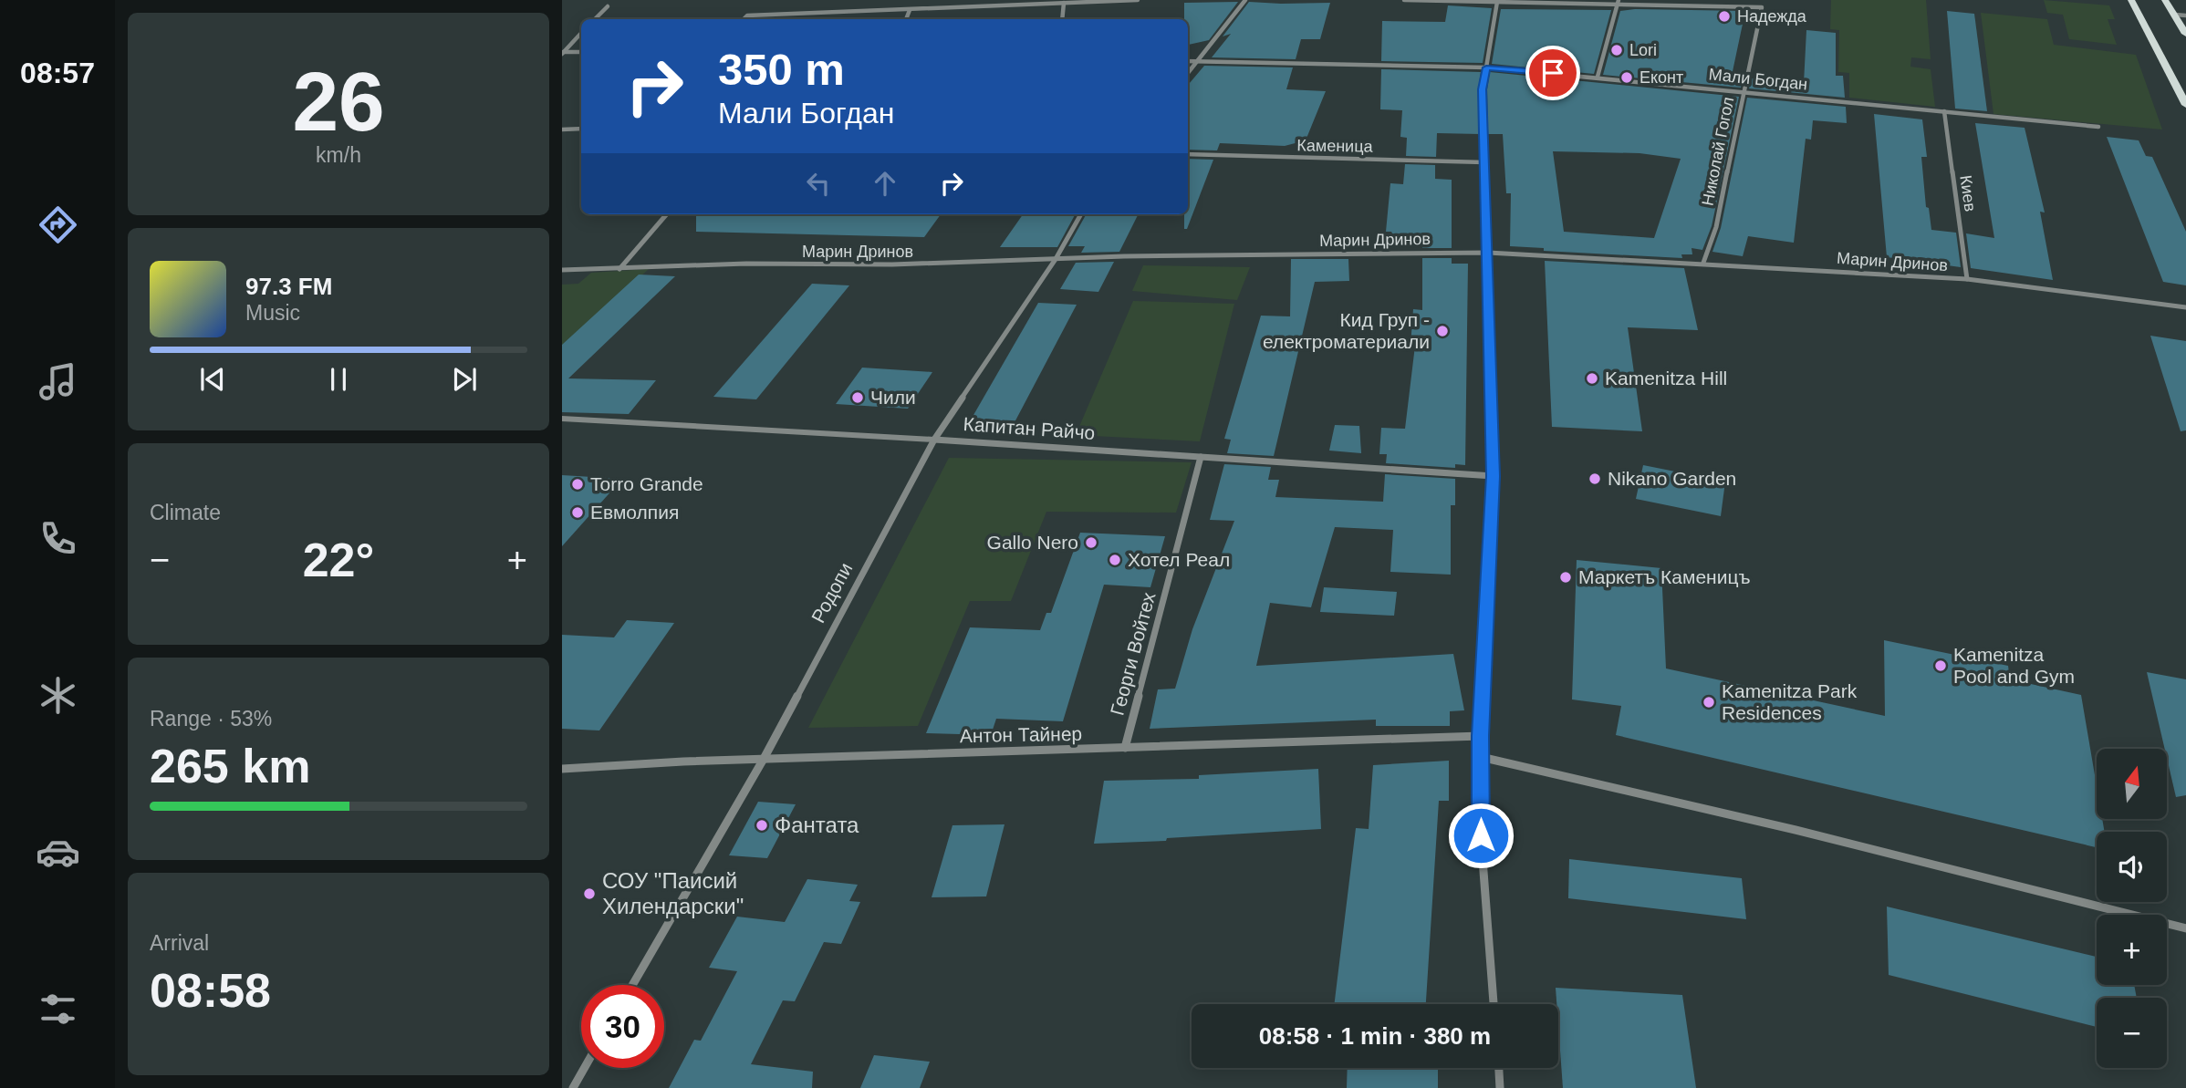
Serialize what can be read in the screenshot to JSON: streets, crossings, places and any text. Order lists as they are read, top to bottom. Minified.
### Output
{"streets":{"street":["Мали Богдан","Каменица","Николай Гогол","Киев","Марин Дринов","Капитан Райчо","Родопи","Георги Войтех","Антон Тайнер"]},"crossings":[["Мали Богдан","Николай Гогол"],["Мали Богдан","Киев"],["Николай Гогол","Марин Дринов"],["Киев","Марин Дринов"],["Марин Дринов","Родопи"],["Капитан Райчо","Родопи"],["Капитан Райчо","Георги Войтех"],["Родопи","Антон Тайнер"],["Георги Войтех","Антон Тайнер"]],"places":["Надежда","Lori","Еконт","Кид Груп - електроматериали","Kamenitza Hill","Чили","Nikano Garden","Torro Grande","Евмолпия","Gallo Nero","Хотел Реал","Маркетъ Каменицъ","Kamenitza Pool and Gym","Kamenitza Park Residences","Фантата","СОУ \"Паисий Хилендарски\""],"north":"top","page":{"tabs":"08:57","tile":[["26","km/h"],"Climate",["Range · 53%","265 km"],["Arrival","08:58"]],"turn":["350 m","Мали Богдан"],"song":["97.3 FM","Music"],"heat":["−","22°","+"],"map_buttons":["+","−"],"limit":"30","trip":"08:58 · 1 min · 380 m"}}
